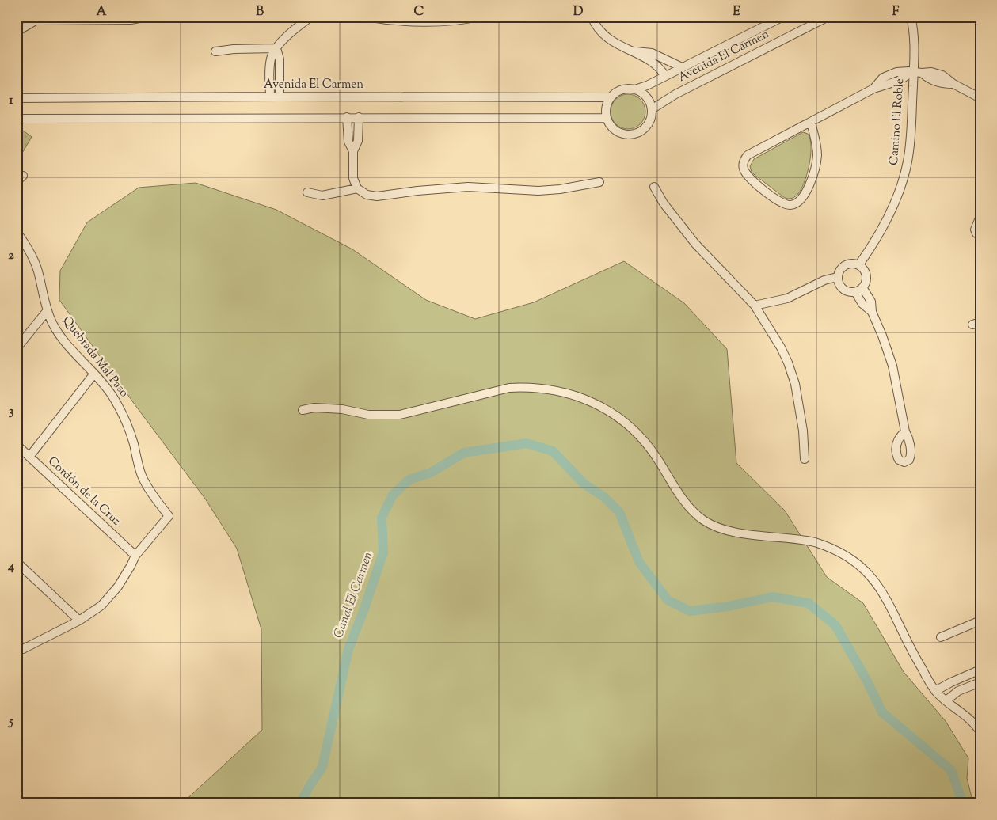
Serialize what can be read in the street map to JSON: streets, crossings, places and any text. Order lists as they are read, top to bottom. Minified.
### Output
{"streets":{"street":["Avenida El Carmen","Camino El Roble","Quebrada Mal Paso","Cordón de la Cruz"]},"crossings":[["Quebrada Mal Paso","Cordón de la Cruz"]],"water":["Canal El Carmen"],"grid":{"columns":["A","B","C","D","E","F"],"rows":["1","2","3","4","5"]}}
